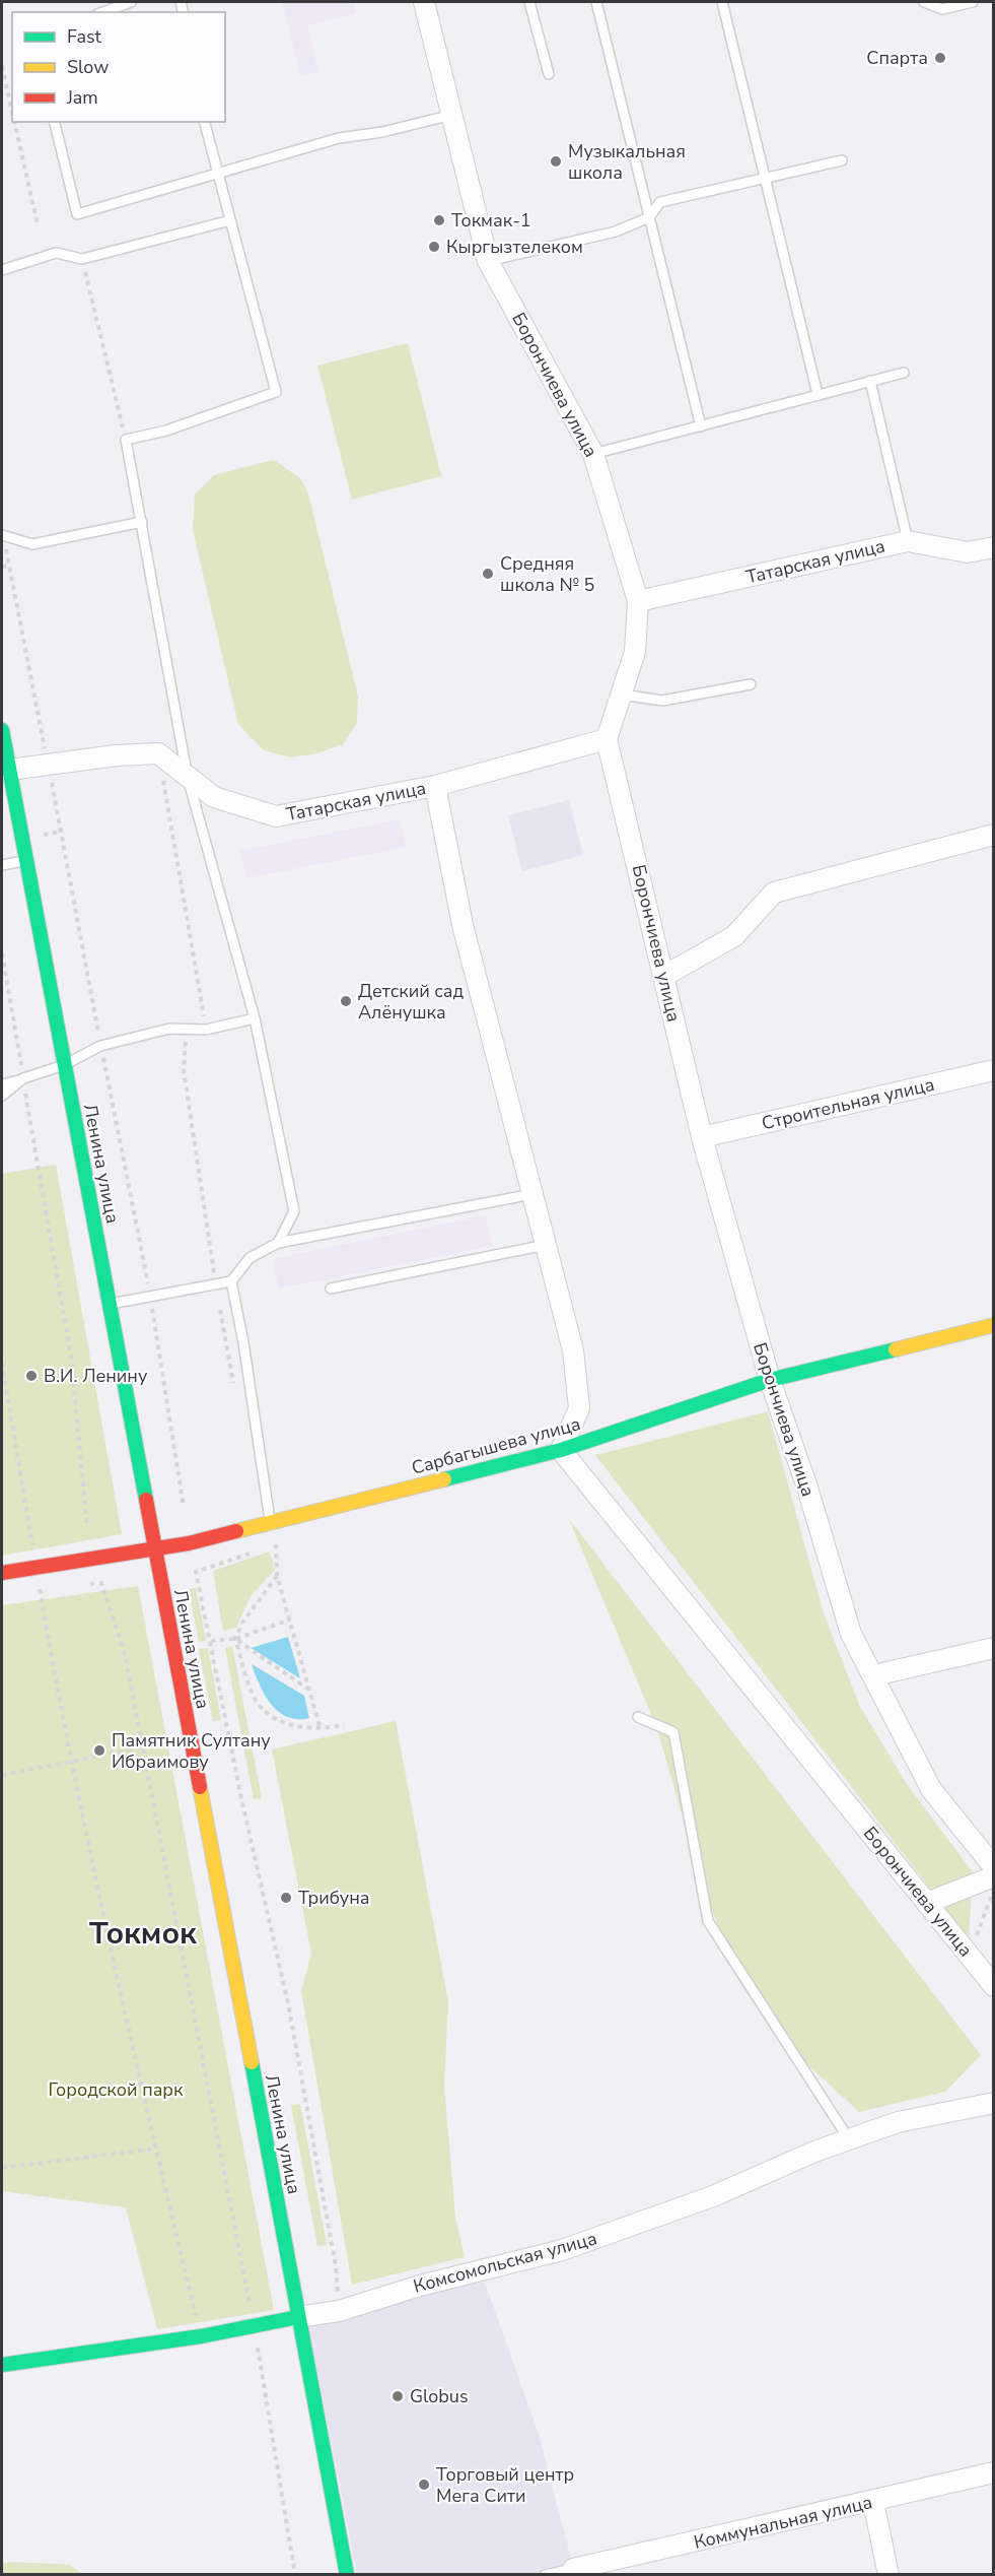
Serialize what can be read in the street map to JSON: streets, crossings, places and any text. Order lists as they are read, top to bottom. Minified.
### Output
{"streets":{"main road":["Ленина улица","Сарбагышева улица","Комсомольская улица"],"street":["Борончиева улица","Татарская улица","Строительная улица","Коммунальная улица"]},"crossings":[["Борончиева улица","Татарская улица"],["Борончиева улица","Строительная улица"],["Борончиева улица","Сарбагышева улица"],["Ленина улица","Сарбагышева улица"],["Ленина улица","Комсомольская улица"]],"districts":["Токмок"],"parks":["Городской парк"],"places":["Спарта","Музыкальная школа","Токмак-1","Кыргызтелеком","Средняя школа № 5","Детский сад Алёнушка","В.И. Ленину","Памятник Султану Ибраимову","Трибуна","Globus","Торговый центр Мега Сити"],"legend":["Fast","Slow","Jam"]}
